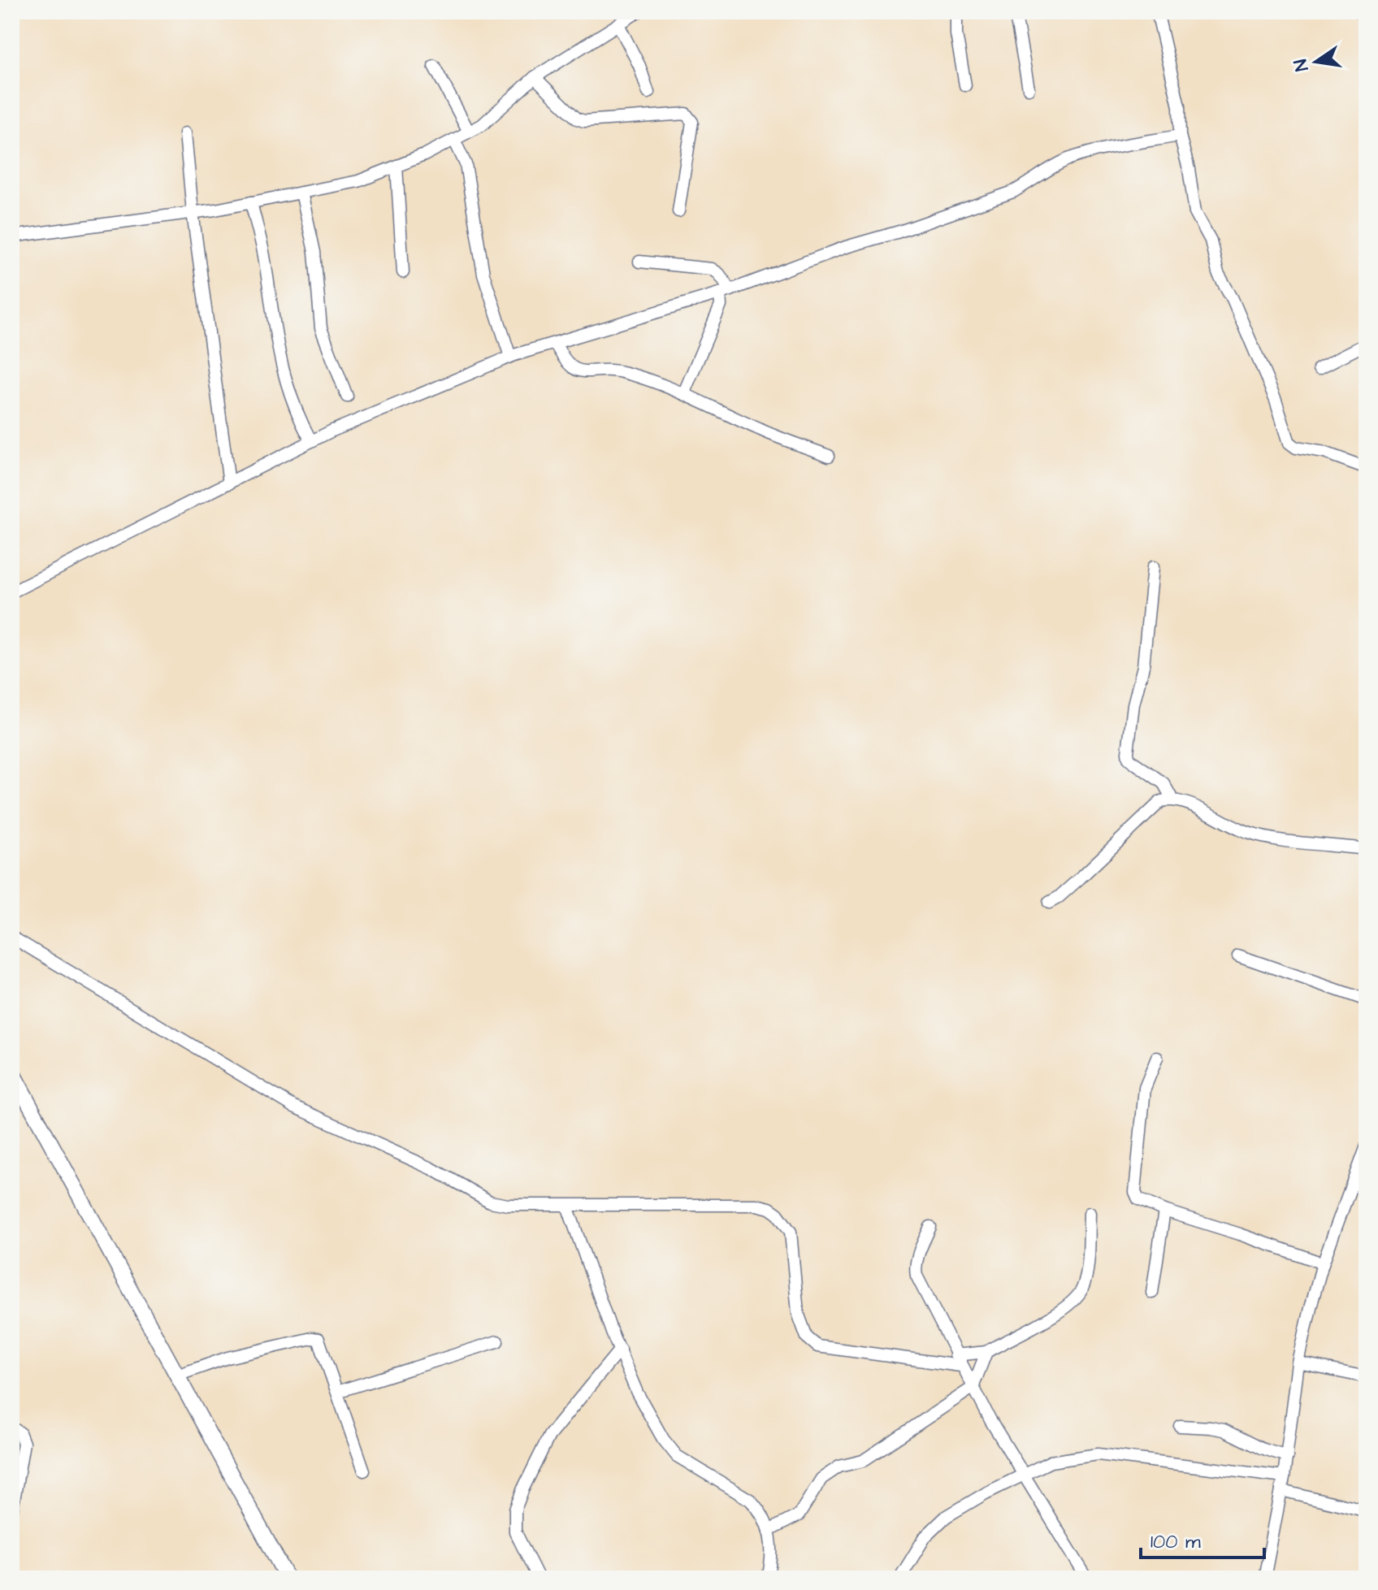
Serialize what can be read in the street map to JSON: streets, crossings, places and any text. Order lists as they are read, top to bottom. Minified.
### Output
{"scale_bar":"100 m","north":"left"}
